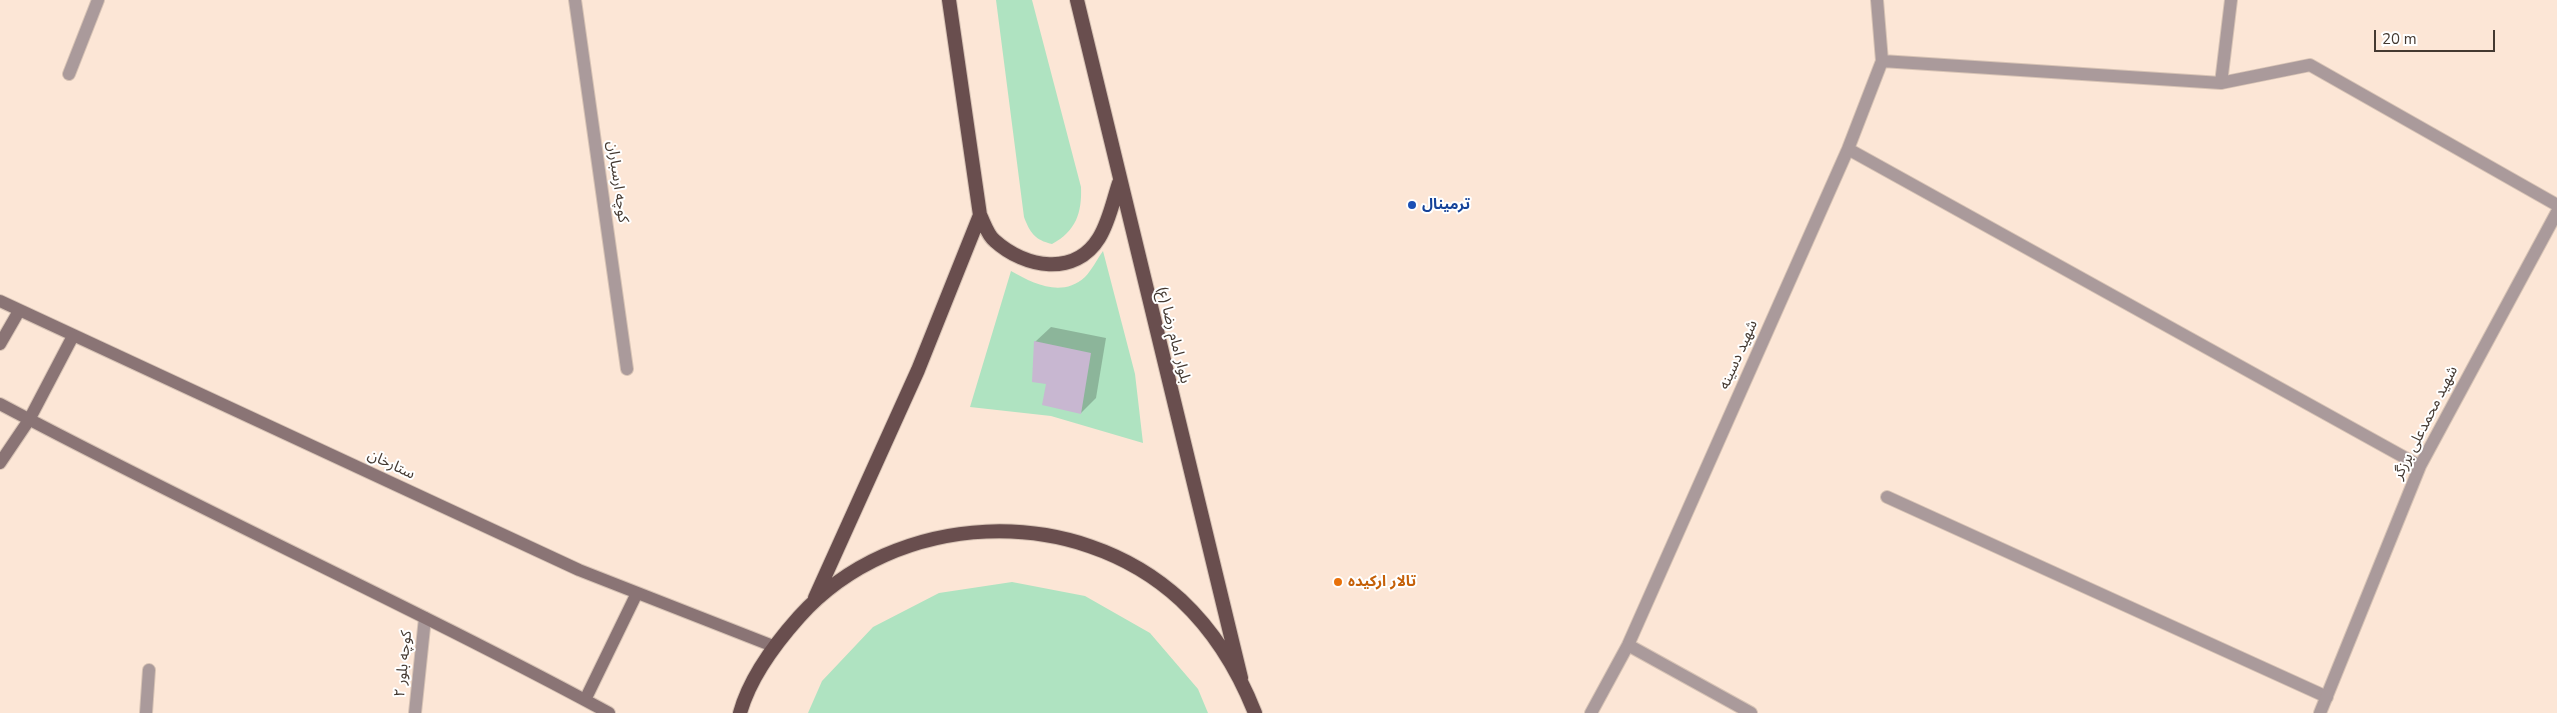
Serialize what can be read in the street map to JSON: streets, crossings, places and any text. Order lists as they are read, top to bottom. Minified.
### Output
{"streets":{"highway":["بلوار امام رضا (ع)"],"main road":["ستارخان"],"street":["کوچه ارسباران","شهید دسینه","شهید محمدعلی برزگر","کوچه بلور ۲"]},"places":["ترمینال","تالار ارکیده"],"scale_bar":"20 m"}
